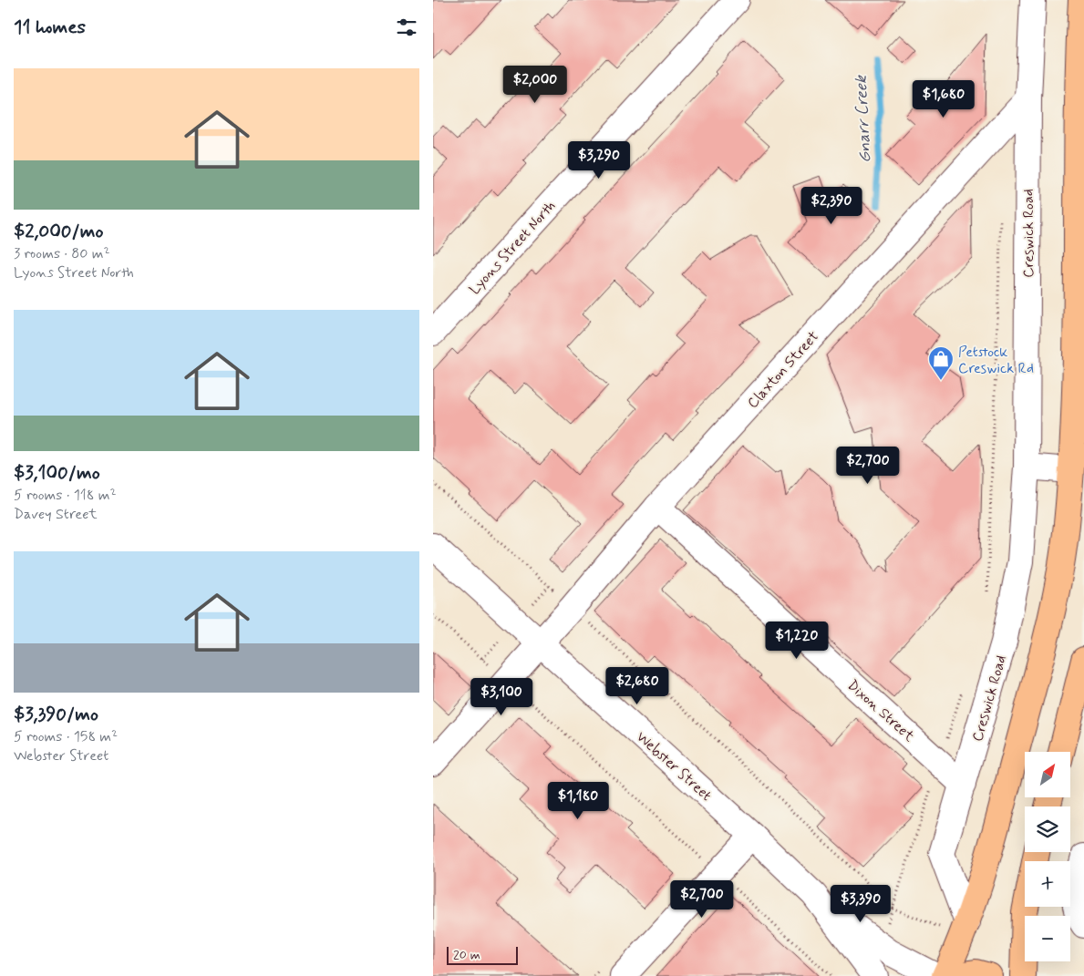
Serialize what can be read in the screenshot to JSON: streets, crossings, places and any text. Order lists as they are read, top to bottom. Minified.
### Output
{"streets":{"street":["Creswick Road","Lyons Street North","Claxton Street","Dixon Street","Webster Street"]},"crossings":[["Creswick Road","Claxton Street"],["Creswick Road","Dixon Street"],["Claxton Street","Dixon Street"],["Claxton Street","Webster Street"]],"water":["Gnarr Creek"],"places":{"shop":["Petstock Creswick Rd"]},"scale_bar":"20 m","north":"top right","page":{"heading":"11 homes","list":[{"name":"$2,000/mo","note":"3 rooms · 80 m² · Lyons Street North"},{"name":"$3,100/mo","note":"5 rooms · 118 m² · Davey Street"},{"name":"$3,390/mo","note":"5 rooms · 158 m² · Webster Street"}],"price":["$2,000","$1,680","$3,290","$2,390","$2,700","$1,220","$2,680","$3,100","$1,180","$2,700","$3,390"],"map_buttons":["+","−"],"scale":"20 m"}}
